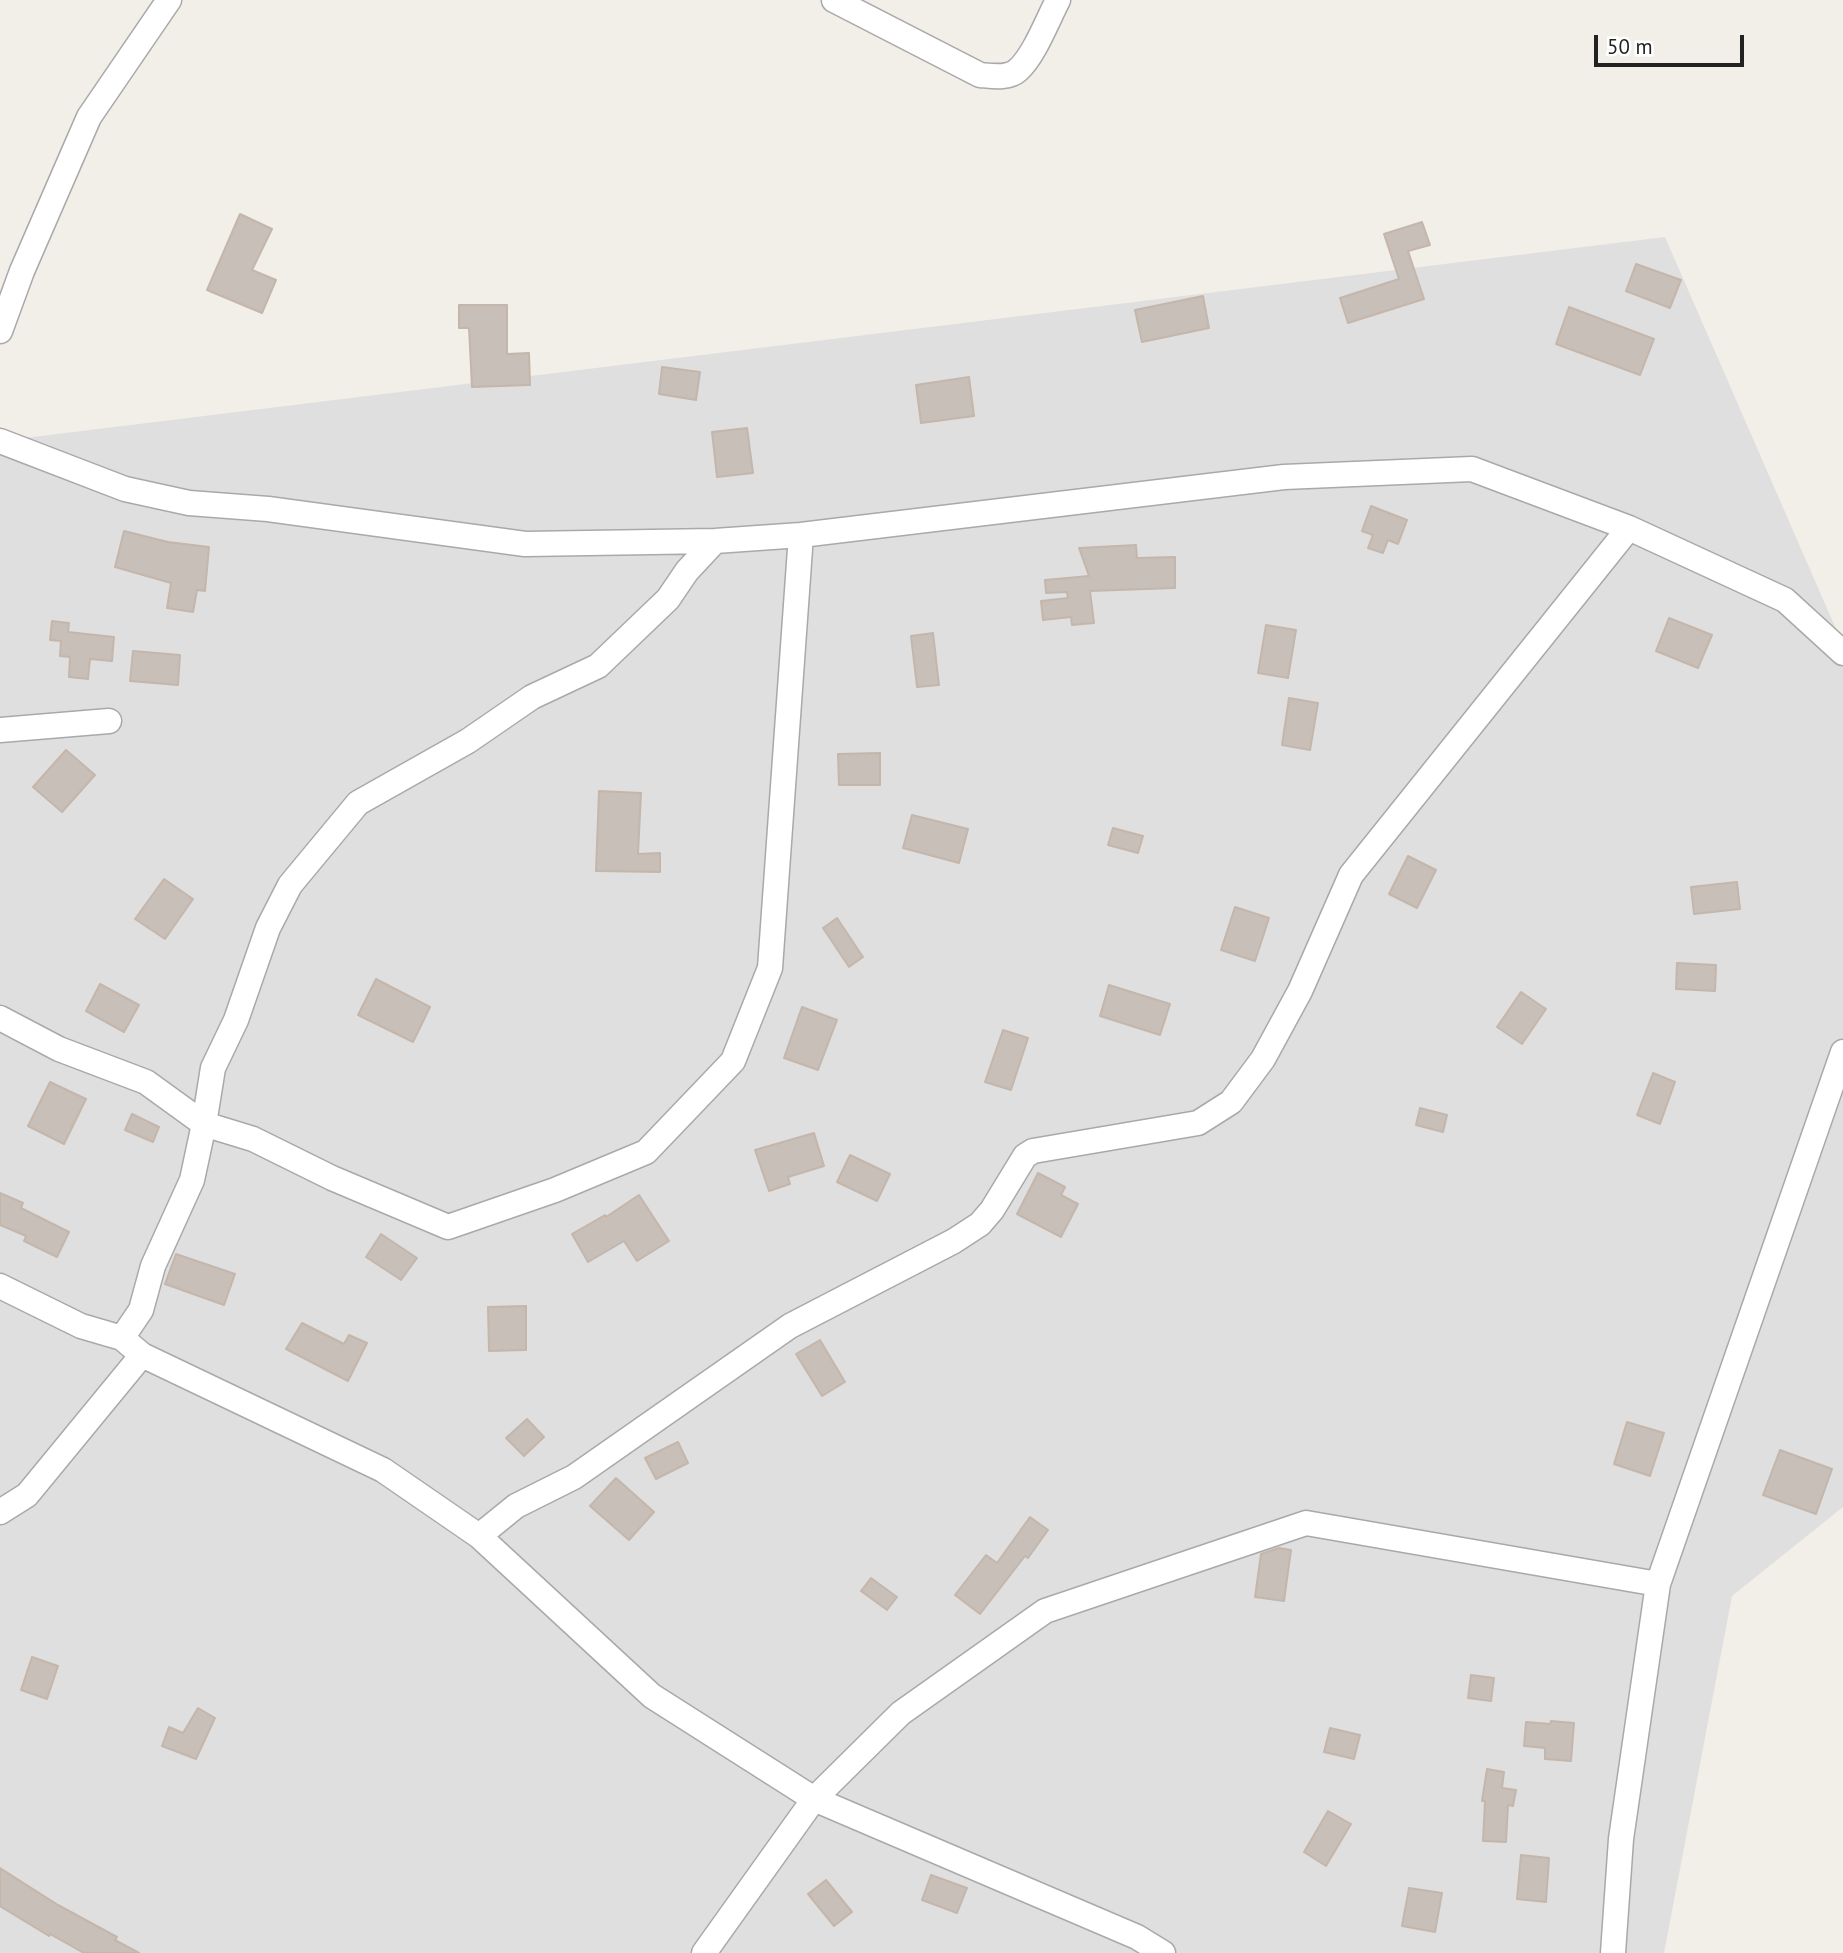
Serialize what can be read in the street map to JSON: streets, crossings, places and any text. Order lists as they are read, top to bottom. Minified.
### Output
{"scale_bar":"50 m"}
